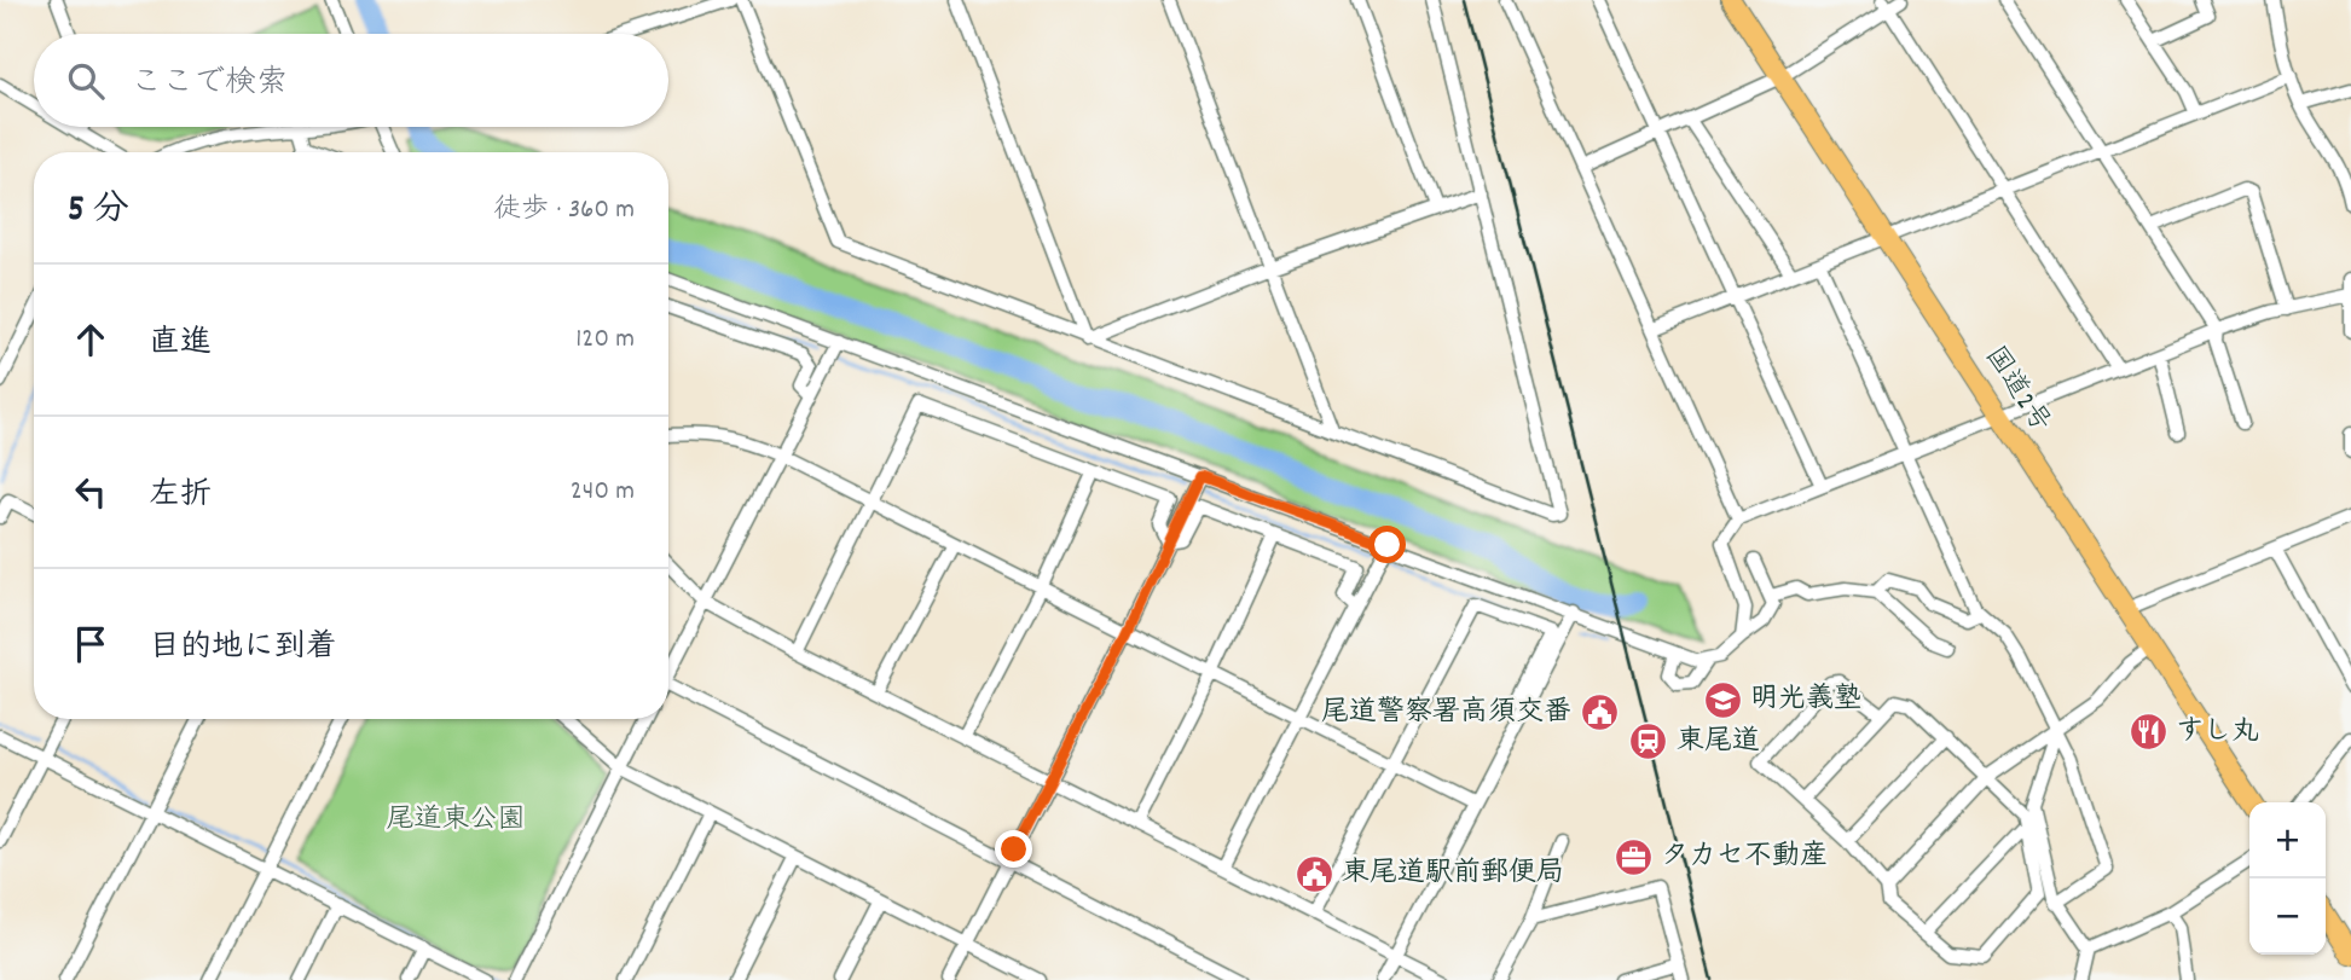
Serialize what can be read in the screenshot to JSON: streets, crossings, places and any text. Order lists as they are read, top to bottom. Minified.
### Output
{"streets":{"highway":["国道2号"]},"parks":["尾道東公園"],"places":{"school or university":["明光義塾"],"public building":["尾道警察署高須交番","東尾道駅前郵便局"],"restaurant":["すし丸"],"station":["東尾道"],"office":["タカセ不動産"]},"page":{"search":"ここで検索","heading":["5 分","徒歩 · 360 m"],"list":[["直進","120 m"],["左折","240 m"],"目的地に到着"],"map_buttons":["+","−"]}}
